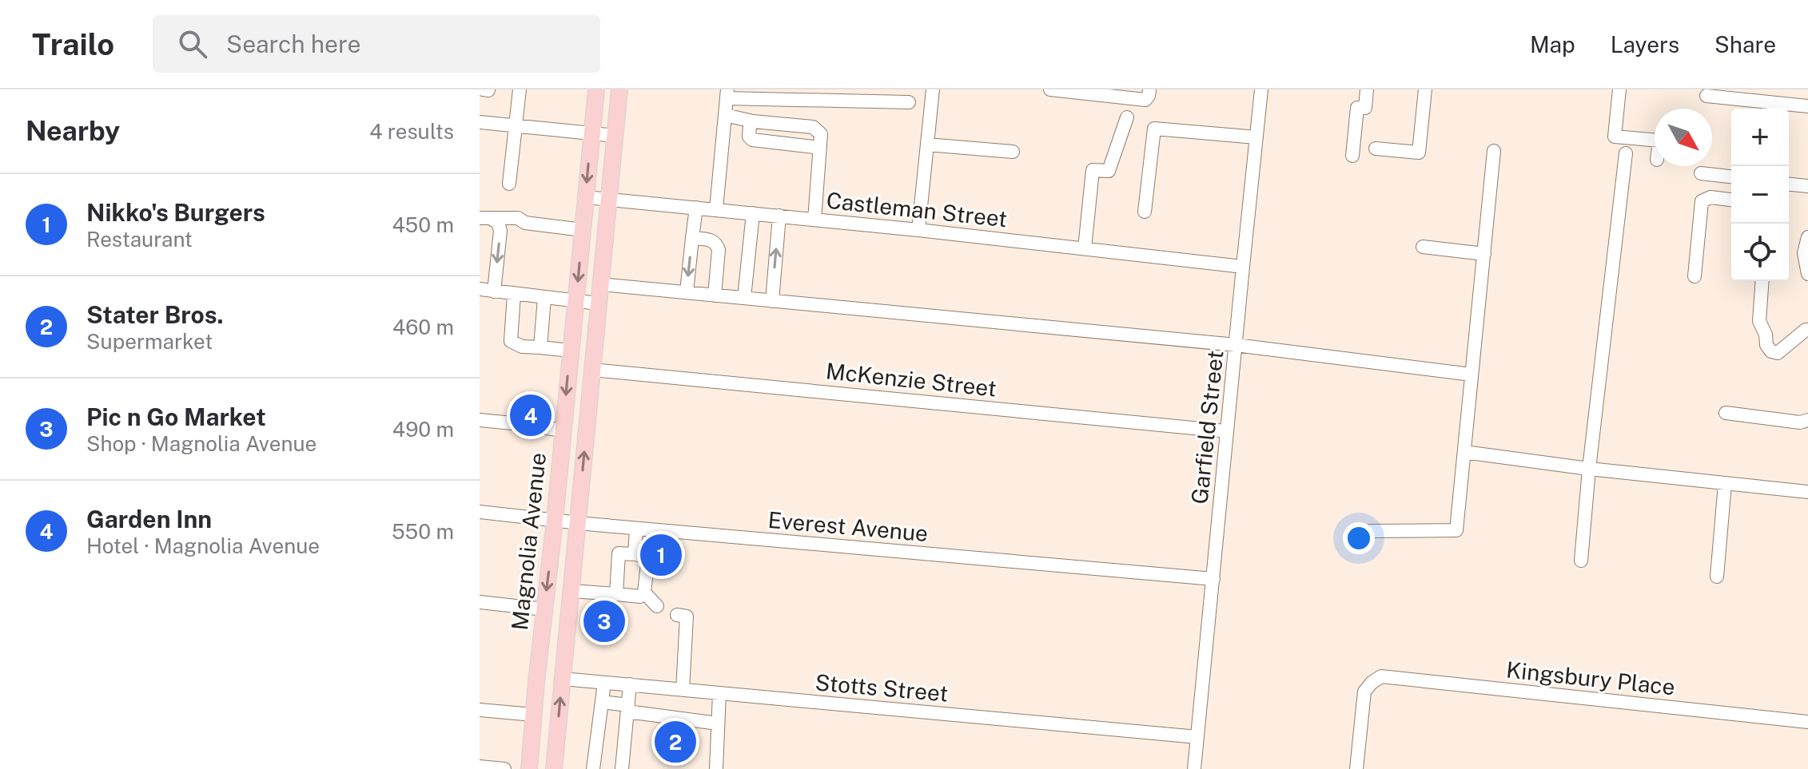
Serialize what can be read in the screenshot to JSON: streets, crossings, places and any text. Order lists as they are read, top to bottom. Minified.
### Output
{"streets":{"main road":["Magnolia Avenue"],"street":["Castleman Street","McKenzie Street","Garfield Street","Everest Avenue","Kingsbury Place","Stotts Street"]},"crossings":[["Castleman Street","Garfield Street"],["Castleman Street","Magnolia Avenue"],["McKenzie Street","Garfield Street"],["McKenzie Street","Magnolia Avenue"],["Garfield Street","Everest Avenue"],["Garfield Street","Stotts Street"],["Everest Avenue","Magnolia Avenue"],["Magnolia Avenue","Stotts Street"]],"north":"bottom right","page":{"header":"Trailo","search":"Search here","nav":["Map","Layers","Share"],"heading":["Nearby","4 results"],"map_buttons":["+","−"],"list":[{"mark":"1","name":"Nikko's Burgers","note":"Restaurant","value":"450 m"},{"mark":"2","name":"Stater Bros.","note":"Supermarket","value":"460 m"},{"mark":"3","name":"Pic n Go Market","note":"Shop · Magnolia Avenue","value":"490 m"},{"mark":"4","name":"Garden Inn","note":"Hotel · Magnolia Avenue","value":"550 m"}],"pins":["4","1","3","2"]}}
